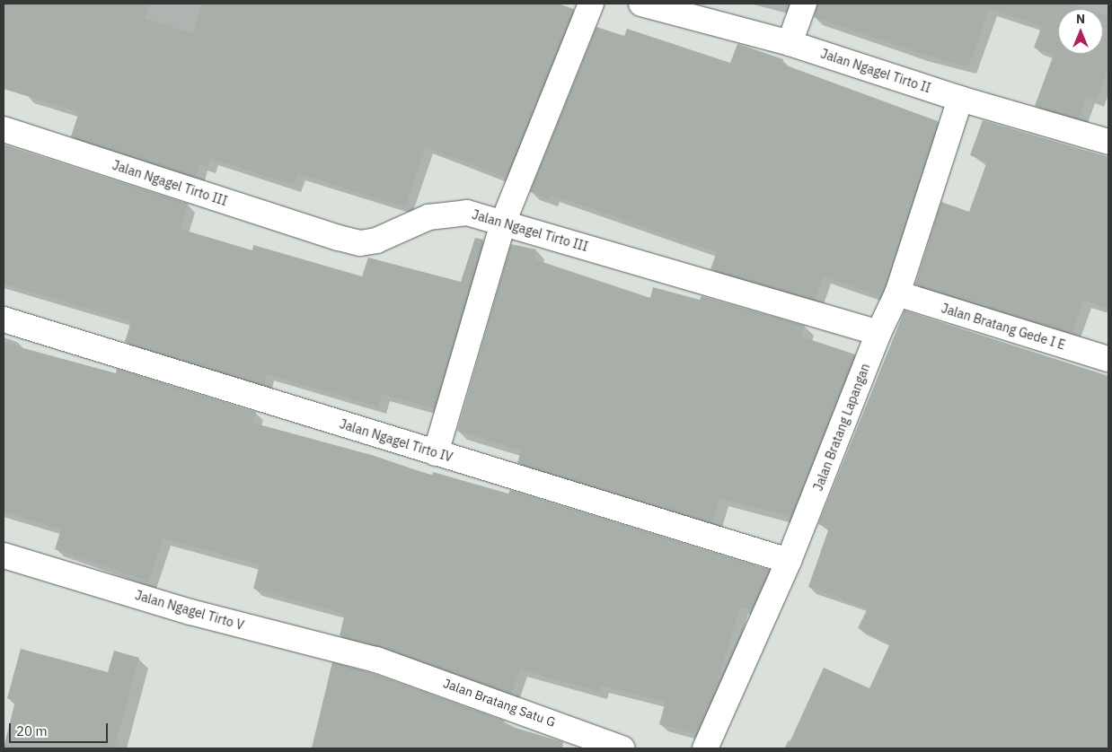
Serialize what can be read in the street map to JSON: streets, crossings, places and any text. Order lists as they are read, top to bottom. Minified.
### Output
{"streets":{"street":["Jalan Ngagel Tirto II","Jalan Ngagel Tirto III","Jalan Bratang Gede I E","Jalan Bratang Lapangan","Jalan Ngagel Tirto IV","Jalan Ngagel Tirto V","Jalan Bratang Satu G"]},"crossings":[["Jalan Ngagel Tirto II","Jalan Bratang Lapangan"],["Jalan Ngagel Tirto III","Jalan Bratang Lapangan"],["Jalan Bratang Gede I E","Jalan Bratang Lapangan"],["Jalan Bratang Lapangan","Jalan Ngagel Tirto IV"],["Jalan Ngagel Tirto V","Jalan Bratang Satu G"]],"scale_bar":"20 m","north":"top"}
